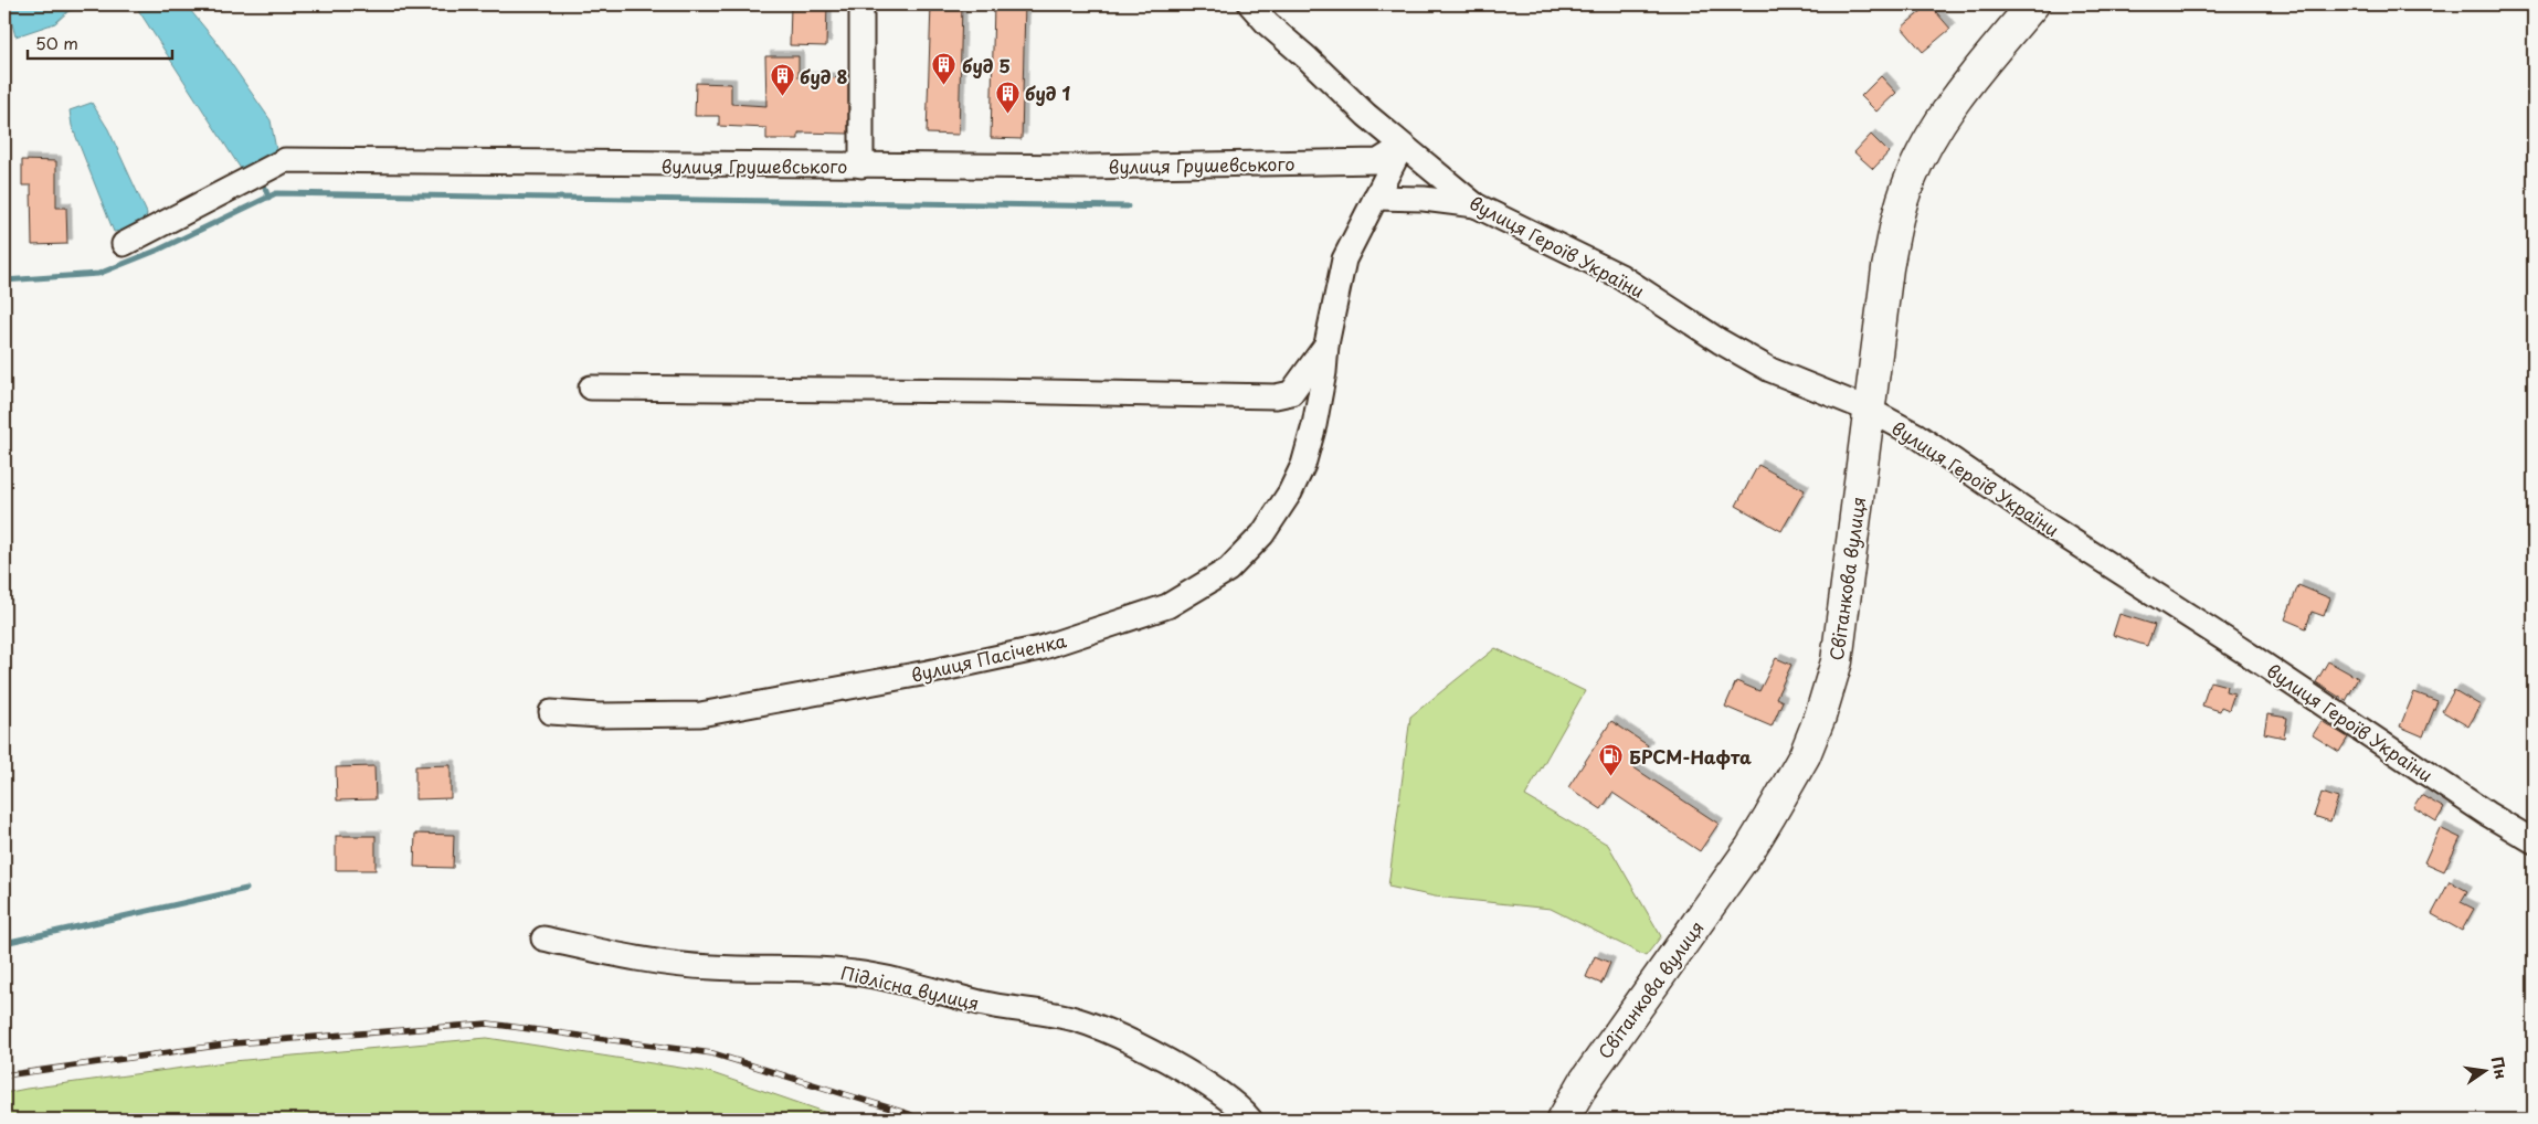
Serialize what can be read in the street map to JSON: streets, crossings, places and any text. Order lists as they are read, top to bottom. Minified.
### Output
{"streets":{"main road":["Світанкова вулиця"],"street":["вулиця Грушевського","вулиця Героїв України","вулиця Пасіченка","Підлісна вулиця"]},"crossings":[["вулиця Грушевського","вулиця Героїв України"],["вулиця Грушевського","вулиця Пасіченка"],["вулиця Героїв України","Світанкова вулиця"],["вулиця Героїв України","вулиця Пасіченка"]],"places":{"building":["буд 5","буд 8","буд 1"],"fuel station":["БРСМ-Нафта"]},"scale_bar":"50 m","north":"right"}
